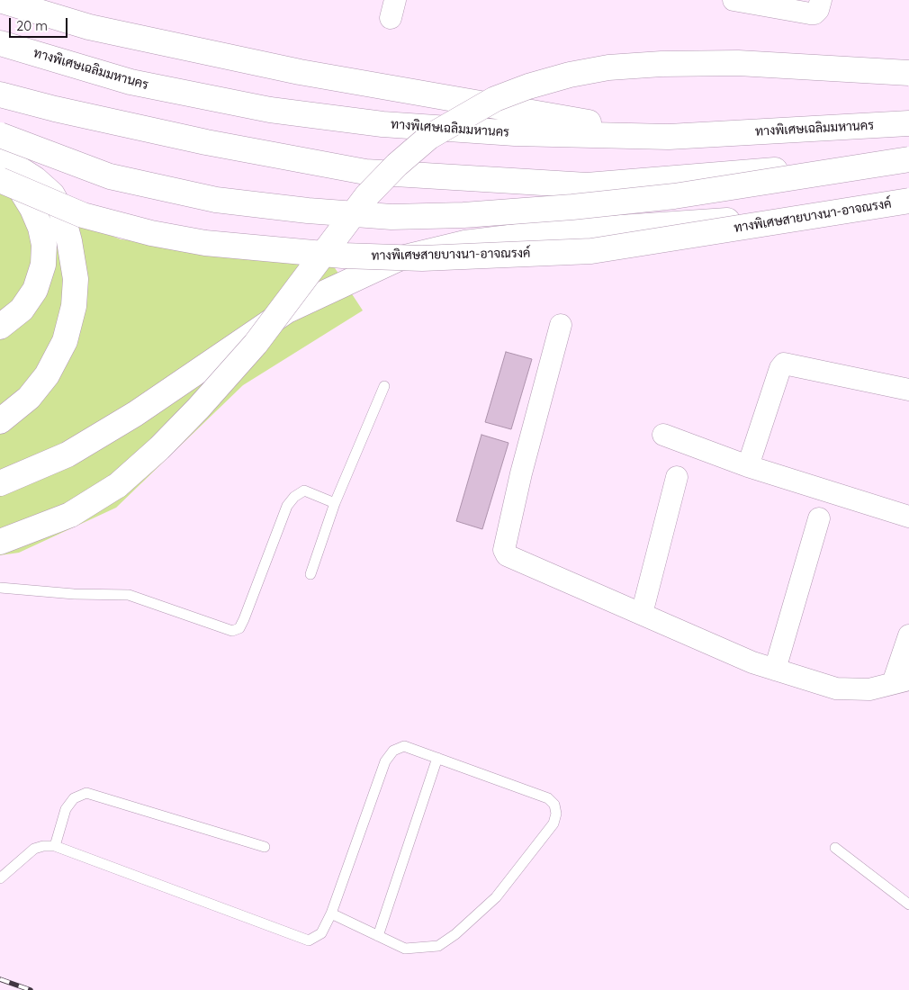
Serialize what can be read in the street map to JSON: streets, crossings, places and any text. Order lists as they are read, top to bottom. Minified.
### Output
{"streets":{"highway":["ทางพิเศษเฉลิมมหานคร","ทางพิเศษสายบางนา-อาจณรงค์"]},"scale_bar":"20 m"}
